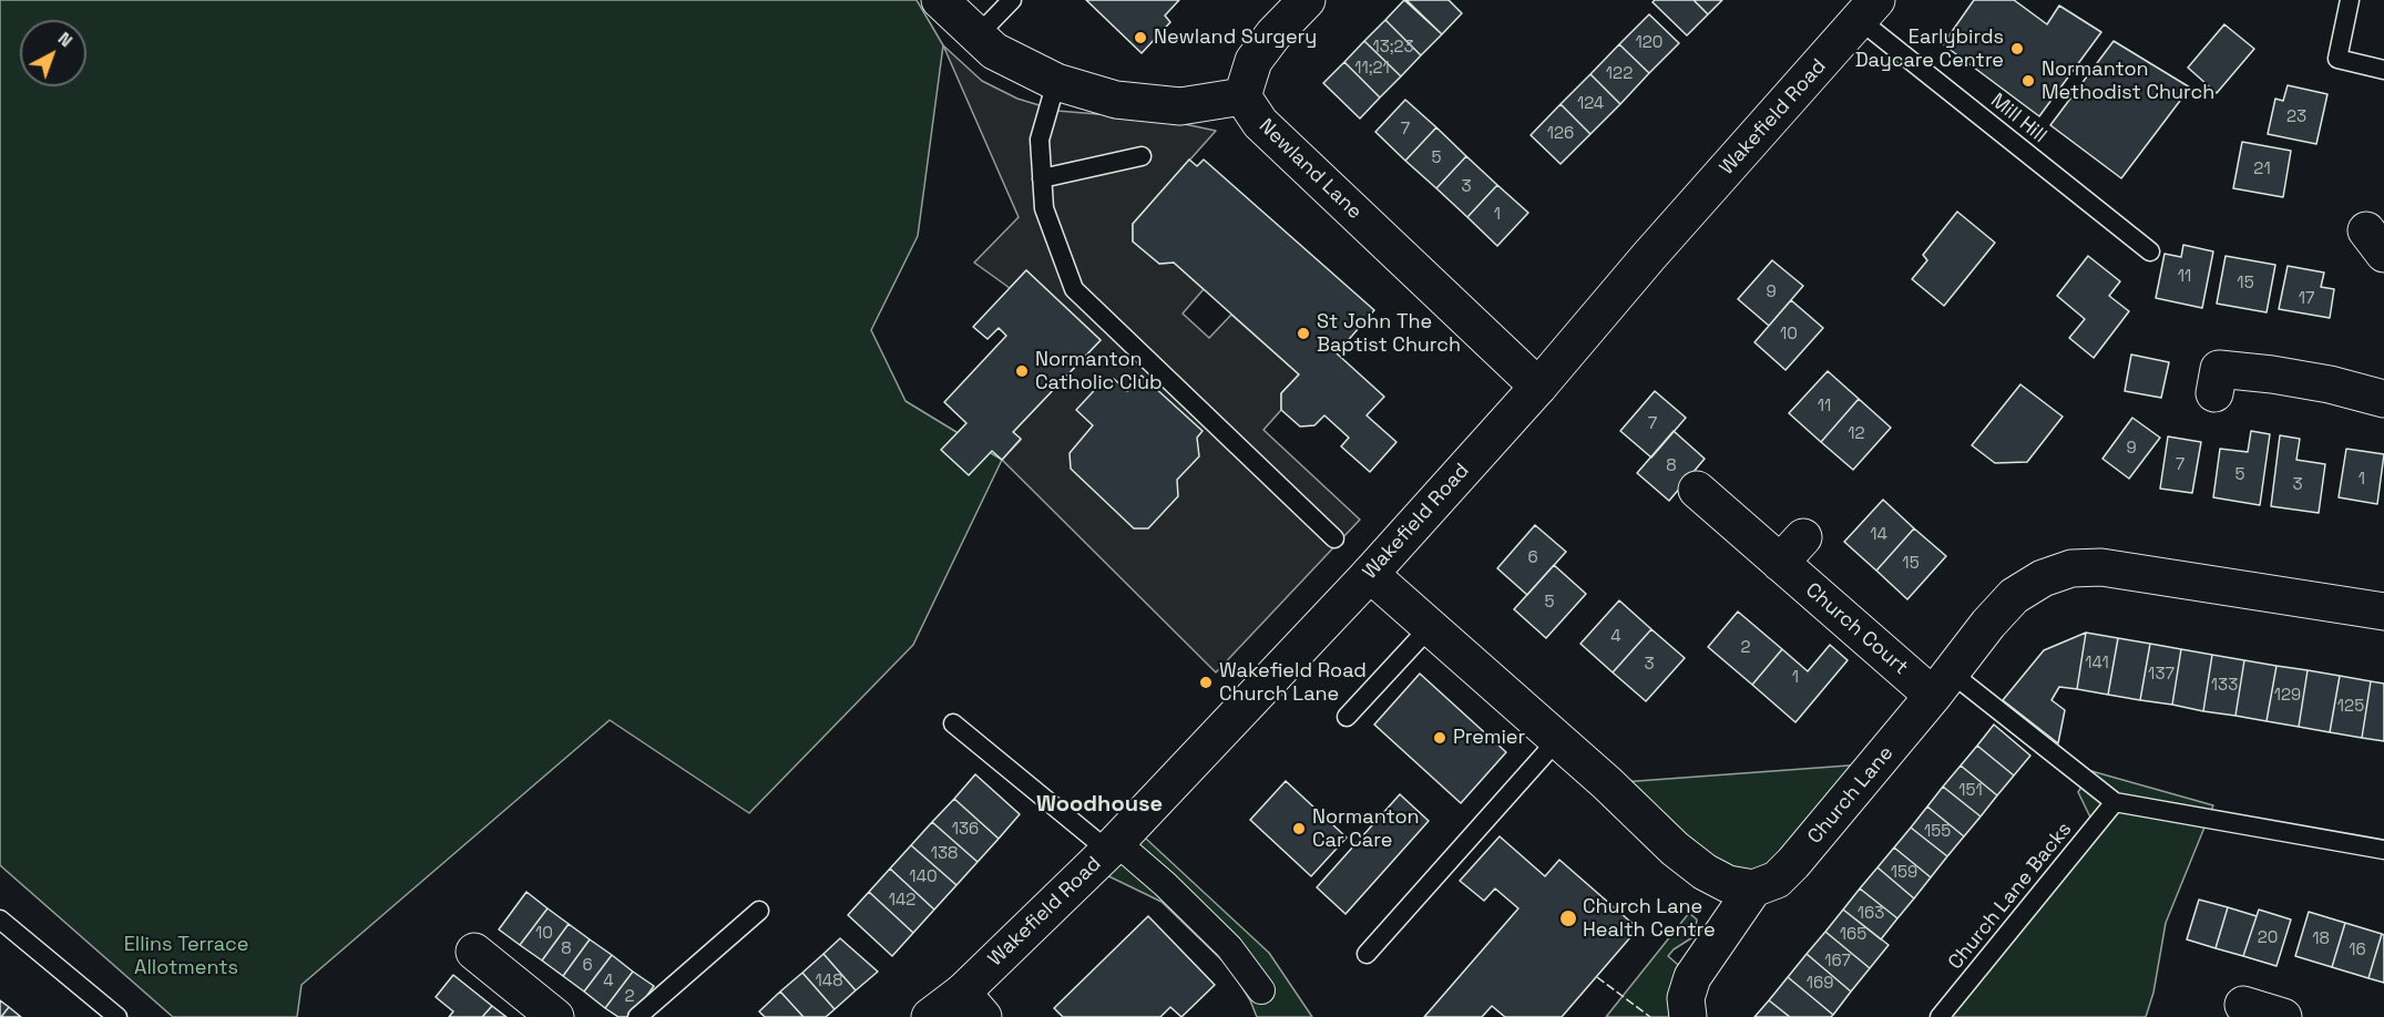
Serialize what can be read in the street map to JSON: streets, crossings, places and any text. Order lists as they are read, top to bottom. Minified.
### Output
{"streets":{"street":["Wakefield Road","Newland Lane","Church Court","Church Lane"],"lane":["Mill Hill","Church Lane Backs"]},"crossings":[["Wakefield Road","Mill Hill"],["Wakefield Road","Newland Lane"],["Church Court","Church Lane"]],"districts":["Woodhouse"],"parks":["Ellins Terrace Allotments"],"places":["Newland Surgery","Earlybirds Daycare Centre","Normanton Methodist Church","St John The Baptist Church","Normanton Catholic Club","Wakefield Road Church Lane","Premier","Normanton Car Care","Church Lane Health Centre"],"house_numbers":["120","13;23","11;21","122","124","23","7","126","5","21","3","1","11","15","9","17","10","11","7","12","9","7","8","5","1","3","14","6","15","5","4","2","141","3","137","1","133","129","125","151","136","155","138","159","140","142","163","10","165","20","18","8","16","167","6","4","148","169","2"],"north":"top right"}
